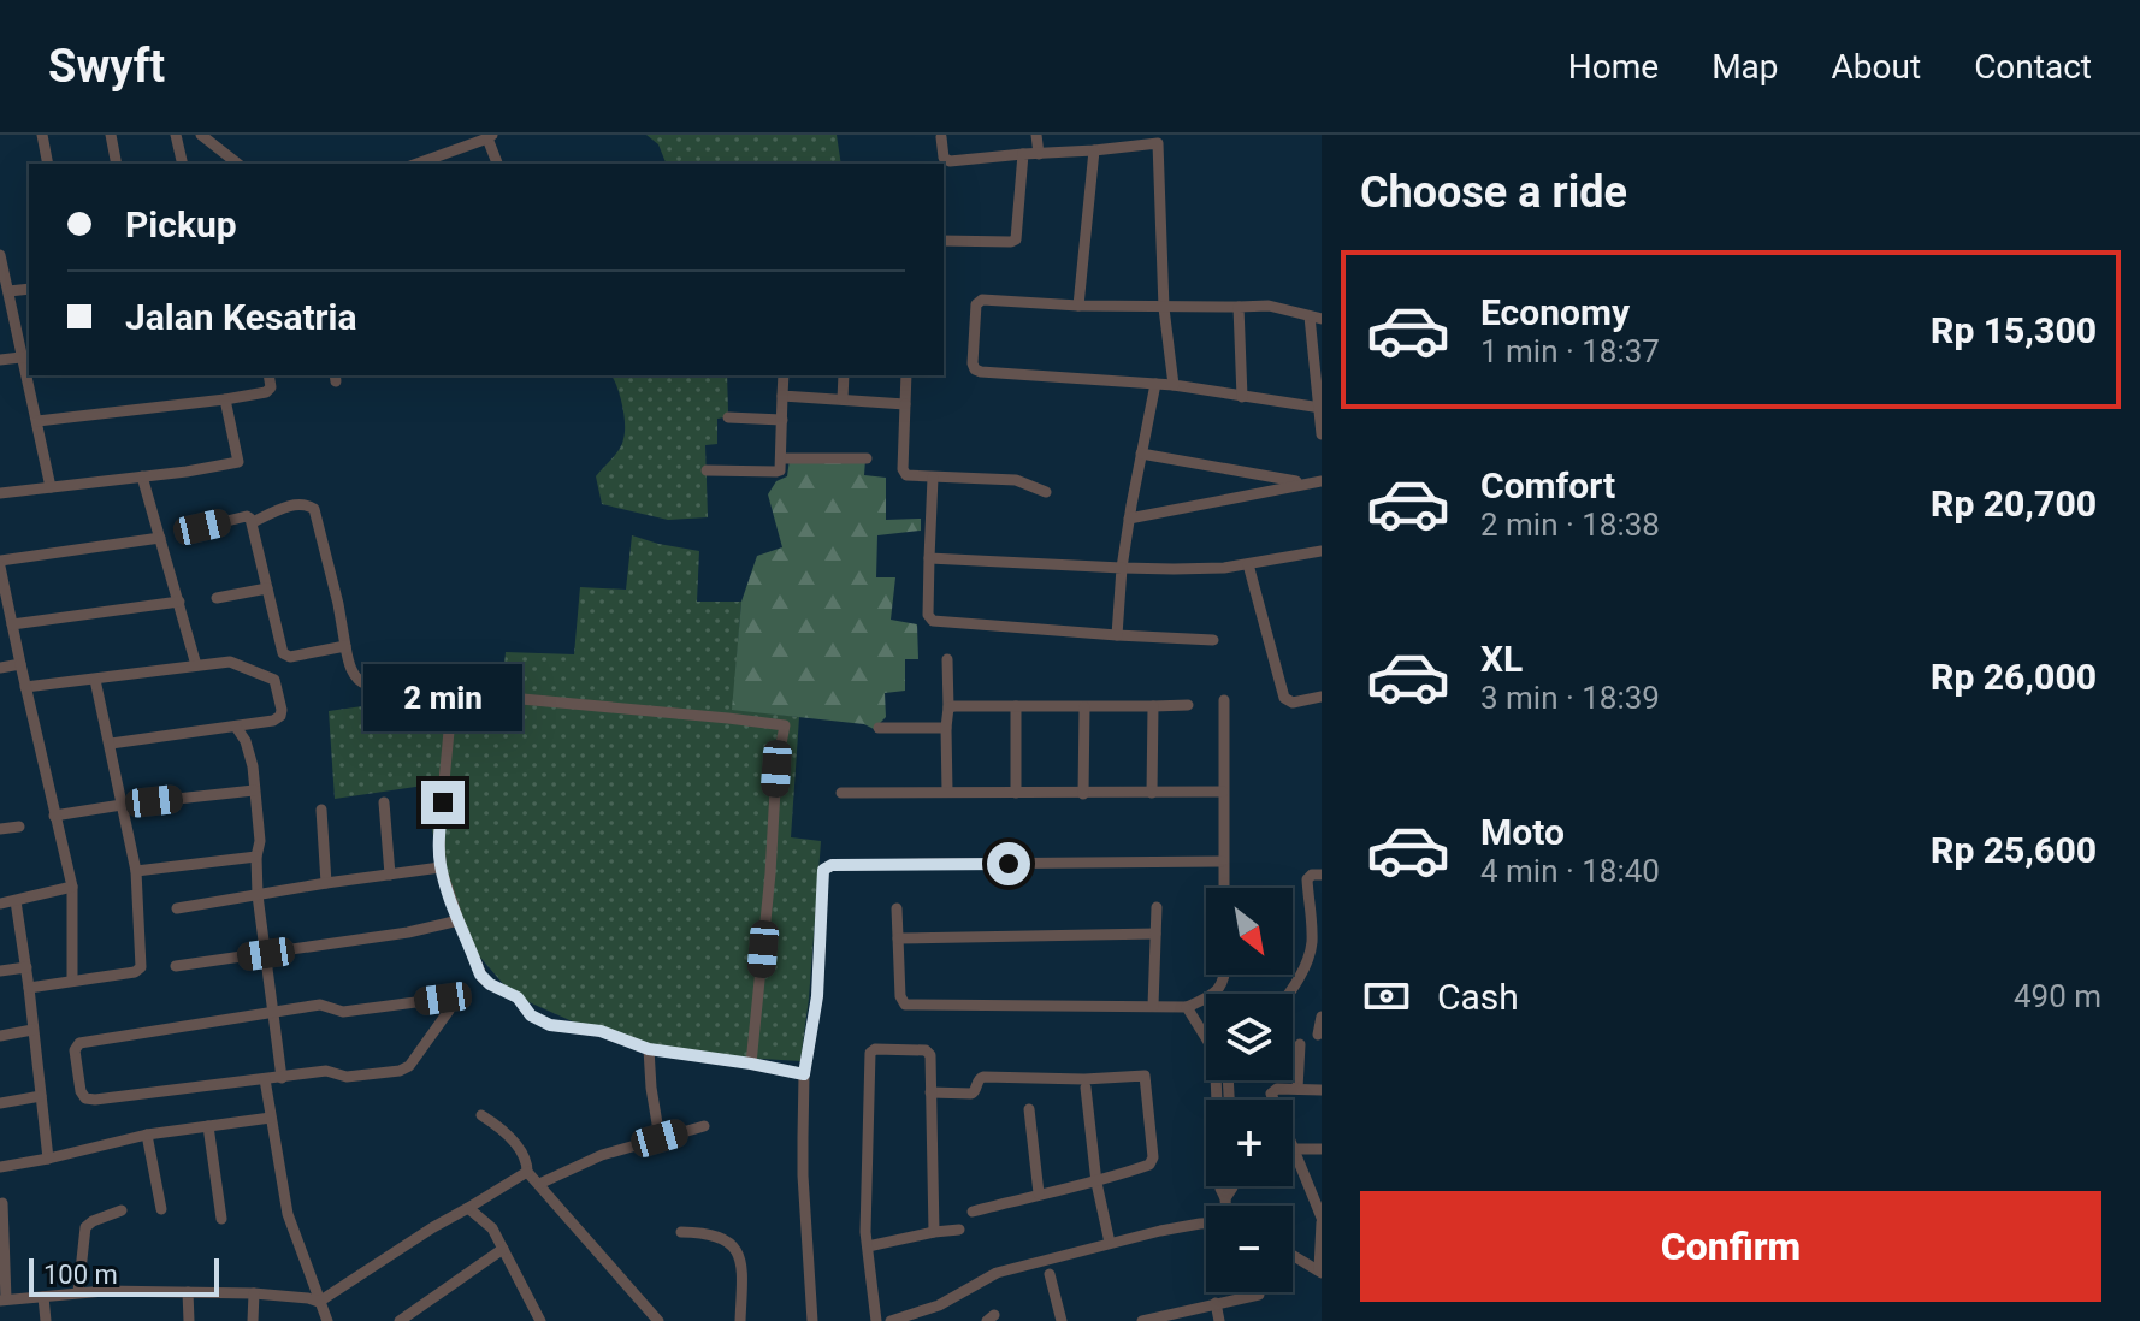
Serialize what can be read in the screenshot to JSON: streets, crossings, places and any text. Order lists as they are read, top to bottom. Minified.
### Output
{"scale_bar":"100 m","north":"bottom right","page":{"header":"Swyft","nav":["Home","Map","About","Contact"],"heading":"Choose a ride","banner":["Pickup","Jalan Kesatria"],"list":[{"name":"Economy","note":"1 min · 18:37","value":"Rp 15,300"},{"name":"Comfort","note":"2 min · 18:38","value":"Rp 20,700"},{"name":"XL","note":"3 min · 18:39","value":"Rp 26,000"},{"name":"Moto","note":"4 min · 18:40","value":"Rp 25,600"}],"bubble":"2 min","map_buttons":["+","−"],"pay":["Cash","490 m"],"buttons":"Confirm","scale":"100 m"}}
